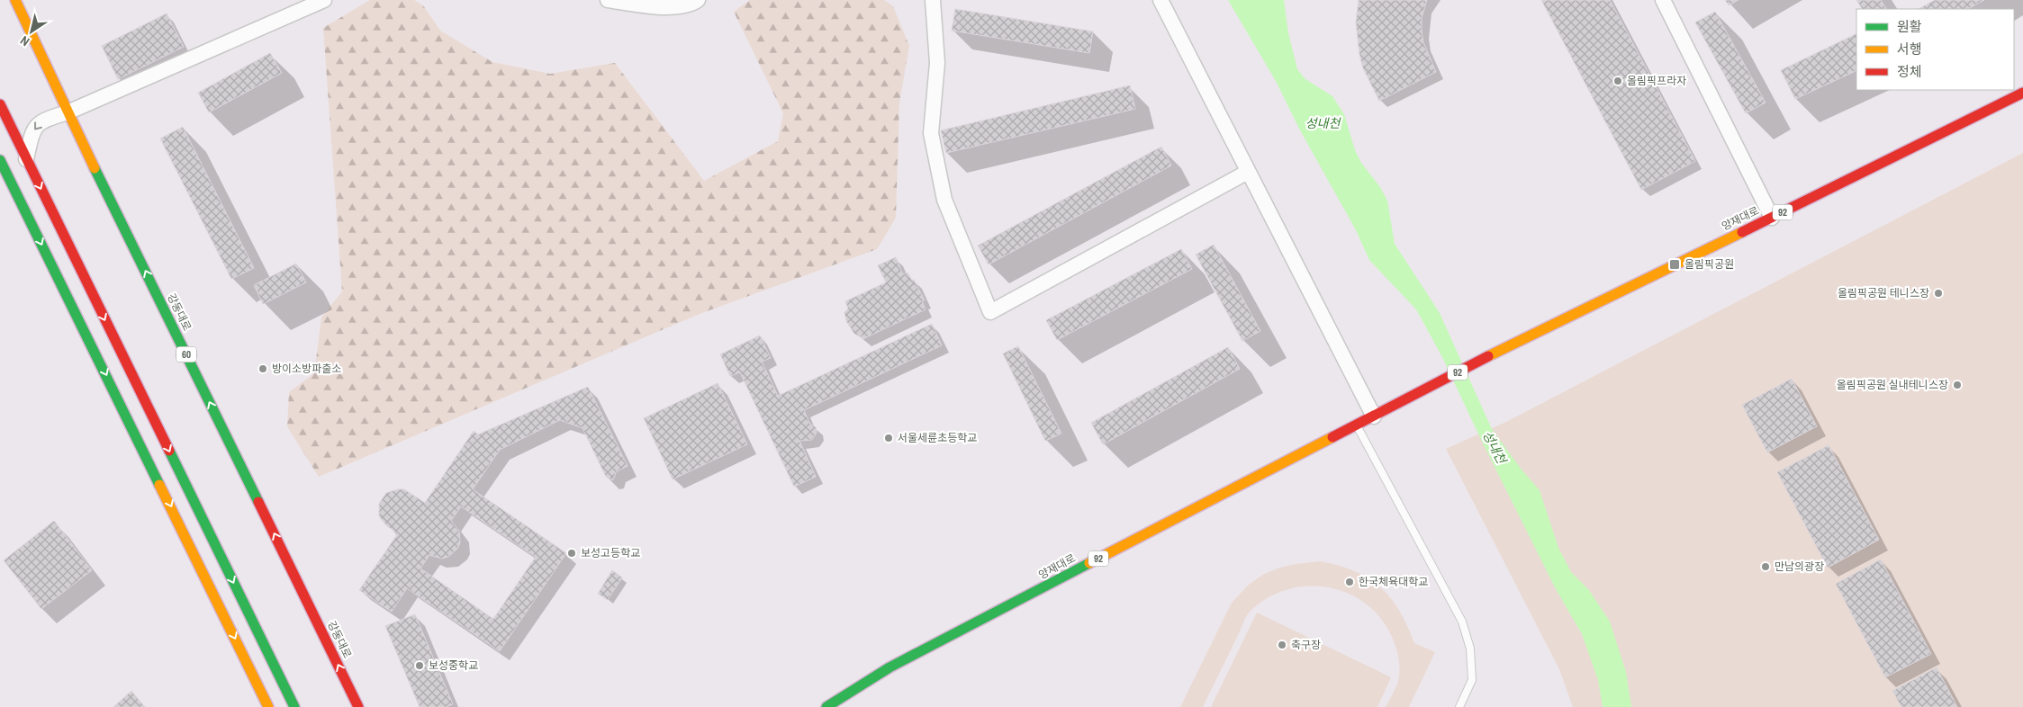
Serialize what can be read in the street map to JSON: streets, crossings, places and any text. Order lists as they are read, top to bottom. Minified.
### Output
{"streets":{"main road":["92","양재대로","강동대로","60"]},"water":["성내천"],"places":{"other":["올림픽프라자","올림픽공원 테니스장","방이소방파출소","올림픽공원 실내테니스장","서울세륜초등학교","보성고등학교","만남의광장","한국체육대학교","축구장","보성중학교"],"transit":["올림픽공원"]},"legend":["원활","서행","정체"],"north":"bottom left"}
